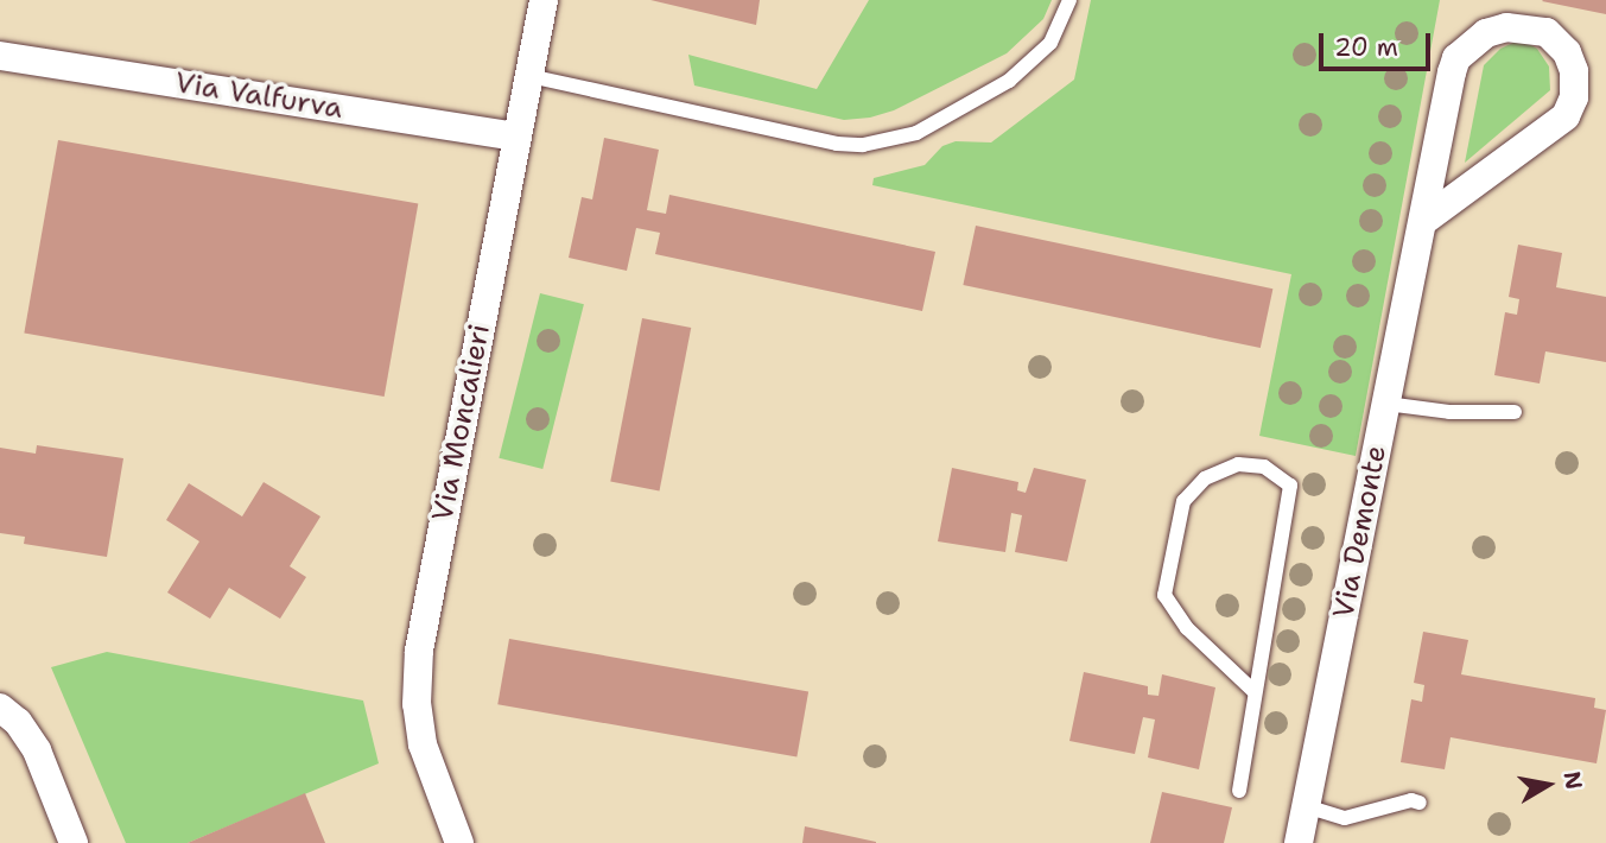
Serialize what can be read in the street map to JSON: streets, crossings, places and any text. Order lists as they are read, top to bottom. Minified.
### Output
{"streets":{"street":["Via Valfurva","Via Moncalieri","Via Demonte"]},"crossings":[["Via Valfurva","Via Moncalieri"]],"scale_bar":"20 m","north":"right"}
